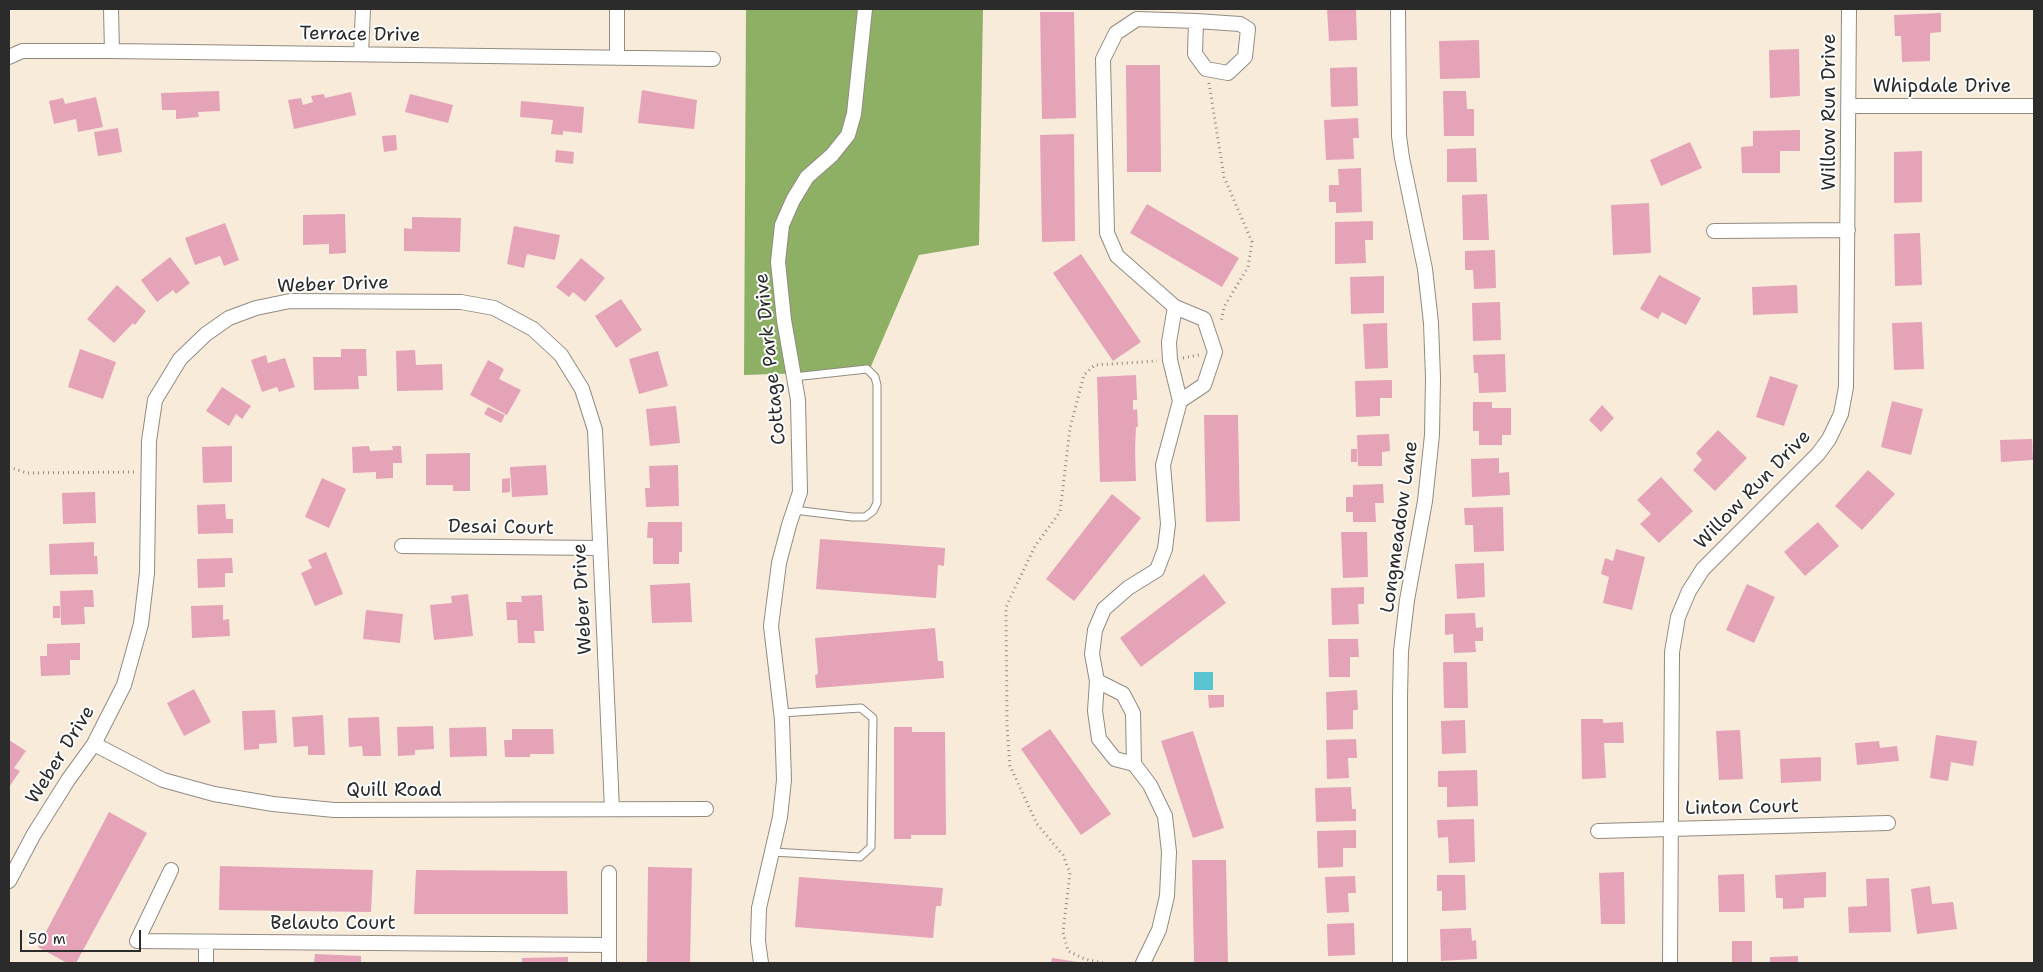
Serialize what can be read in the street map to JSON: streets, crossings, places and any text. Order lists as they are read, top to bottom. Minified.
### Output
{"streets":{"street":["Terrace Drive","Whipdale Drive","Willow Run Drive","Weber Drive","Cottage Park Drive","Longmeadow Lane","Desai Court","Quill Road","Linton Court","Belauto Court"]},"crossings":[["Whipdale Drive","Willow Run Drive"],["Willow Run Drive","Linton Court"],["Weber Drive","Desai Court"],["Weber Drive","Quill Road"]],"scale_bar":"50 m"}
